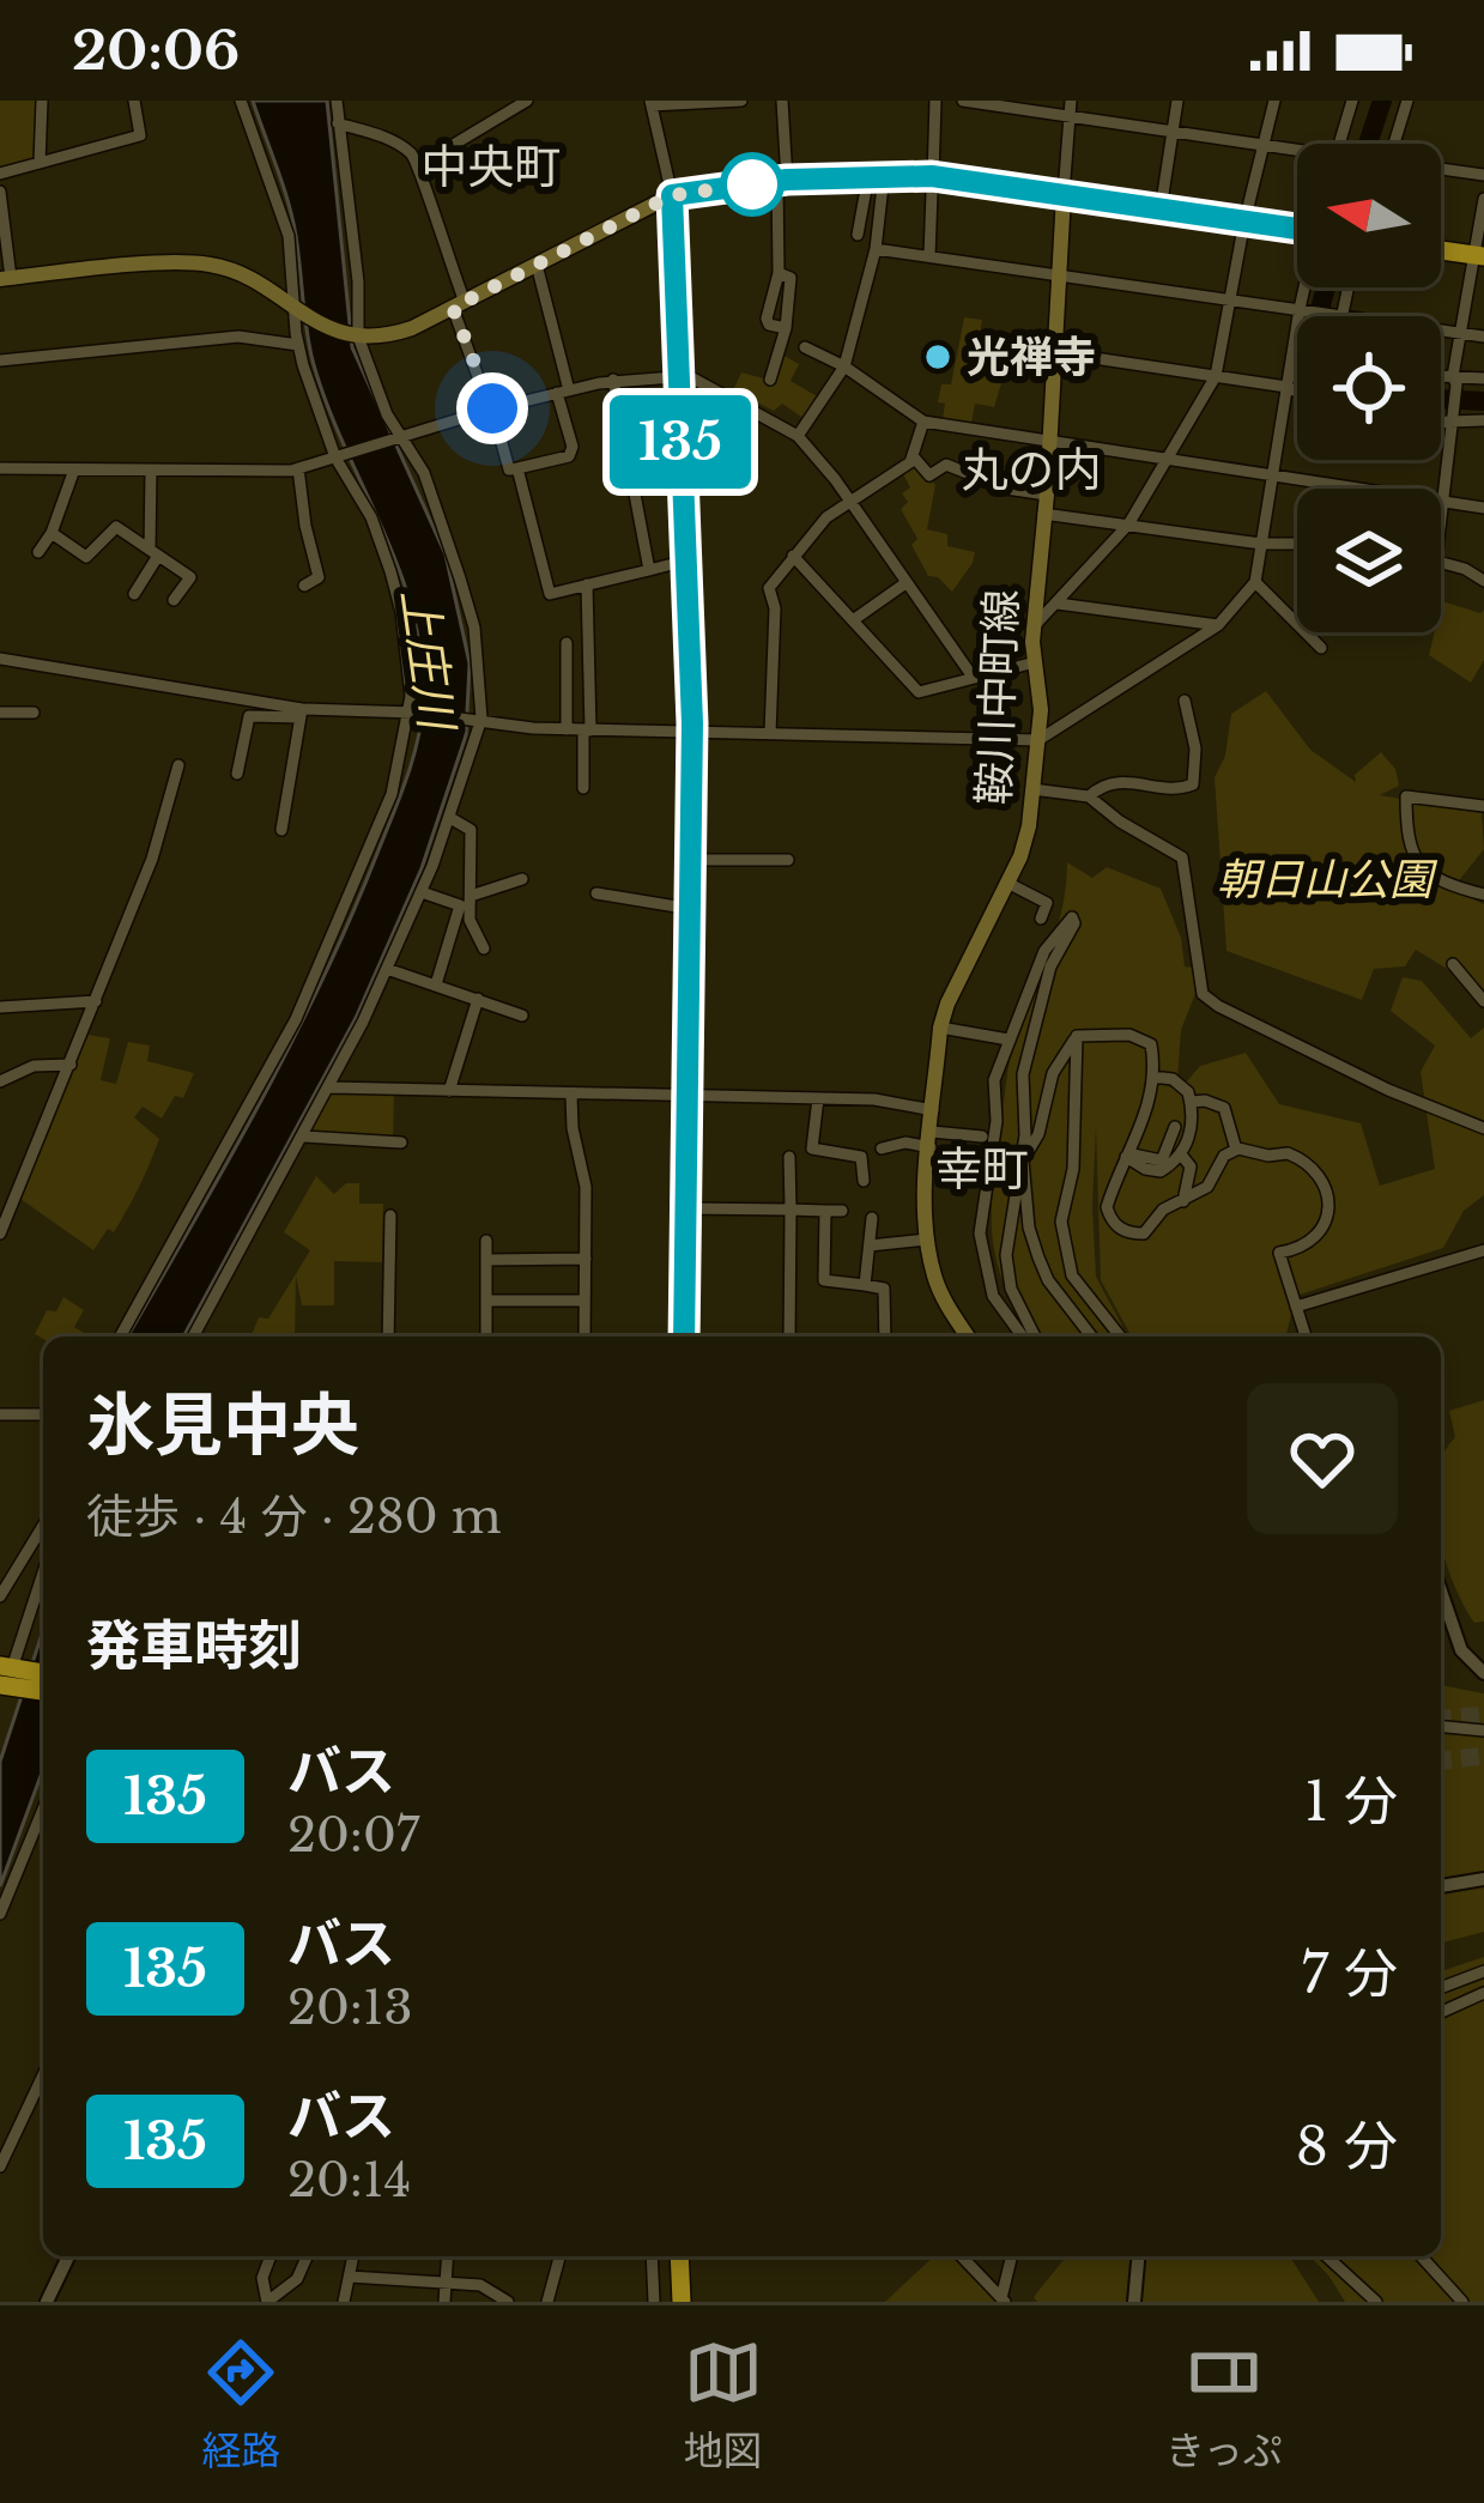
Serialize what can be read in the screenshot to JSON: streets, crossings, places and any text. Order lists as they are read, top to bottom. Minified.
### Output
{"streets":{"main road":["鞍川中町線"]},"districts":["中央町","丸の内","幸町"],"water":["上庄川"],"parks":["朝日山公園"],"places":["光禅寺"],"lines":["bus line 135"],"north":"left","page":{"status":"20:06","on_map":"135","heading":[["氷見中央","徒歩 · 4 分 · 280 m"],"発車時刻"],"list":[{"mark":"135","name":"バス","note":"20:07","value":"1 分"},{"mark":"135","name":"バス","note":"20:13","value":"7 分"},{"mark":"135","name":"バス","note":"20:14","value":"8 分"}],"tabs":["経路","地図","きっぷ"]}}
